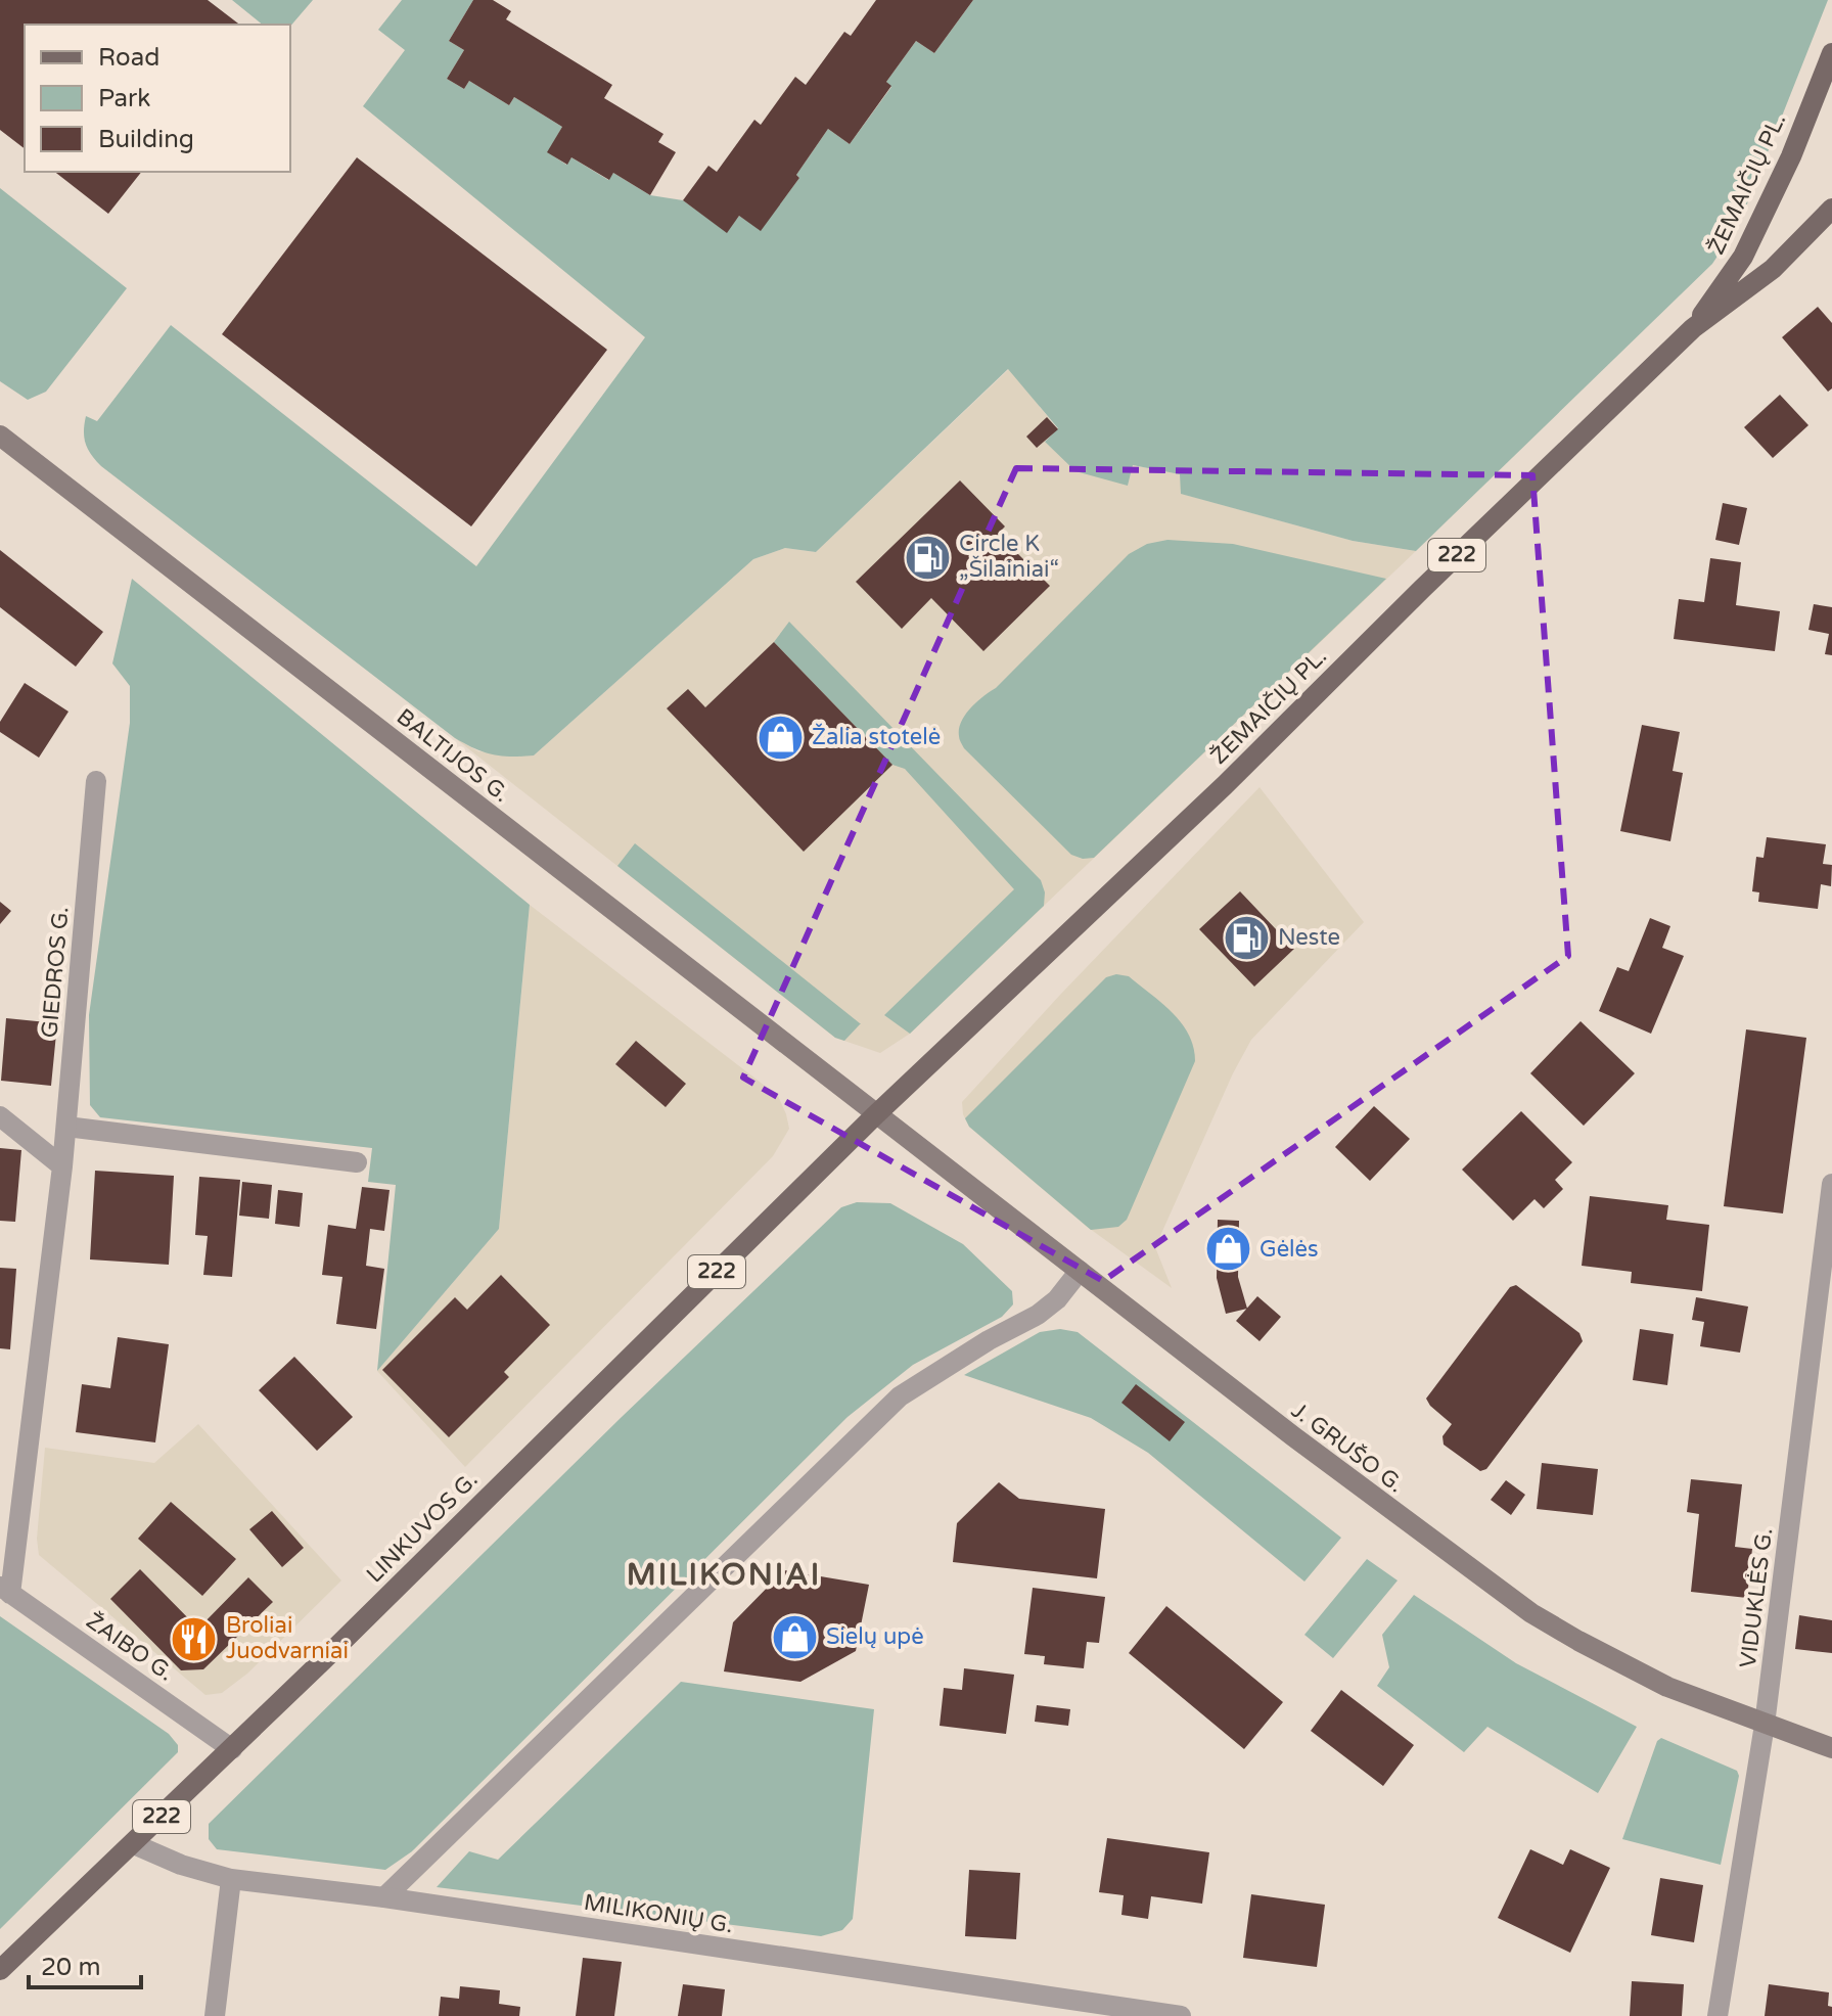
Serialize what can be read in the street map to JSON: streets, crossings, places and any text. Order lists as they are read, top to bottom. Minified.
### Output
{"streets":{"main road":["ŽEMAIČIŲ PL.","222","BALTIJOS G.","J. GRUŠO G.","LINKUVOS G."],"street":["GIEDROS G.","VIDUKLĖS G.","ŽAIBO G.","MILIKONIŲ G."]},"crossings":[["ŽEMAIČIŲ PL.","BALTIJOS G."],["ŽEMAIČIŲ PL.","J. GRUŠO G."],["ŽEMAIČIŲ PL.","LINKUVOS G."],["BALTIJOS G.","J. GRUŠO G."],["BALTIJOS G.","LINKUVOS G."],["GIEDROS G.","ŽAIBO G."],["J. GRUŠO G.","LINKUVOS G."],["J. GRUŠO G.","VIDUKLĖS G."],["LINKUVOS G.","ŽAIBO G."],["LINKUVOS G.","MILIKONIŲ G."]],"districts":["MILIKONIAI"],"places":{"fuel station":["Circle K „Šilainiai“","Neste"],"shop":["Žalia stotelė","Gėlės","Sielų upė"],"restaurant":["Broliai Juodvarniai"]},"legend":["Road","Park","Building"],"scale_bar":"20 m"}
